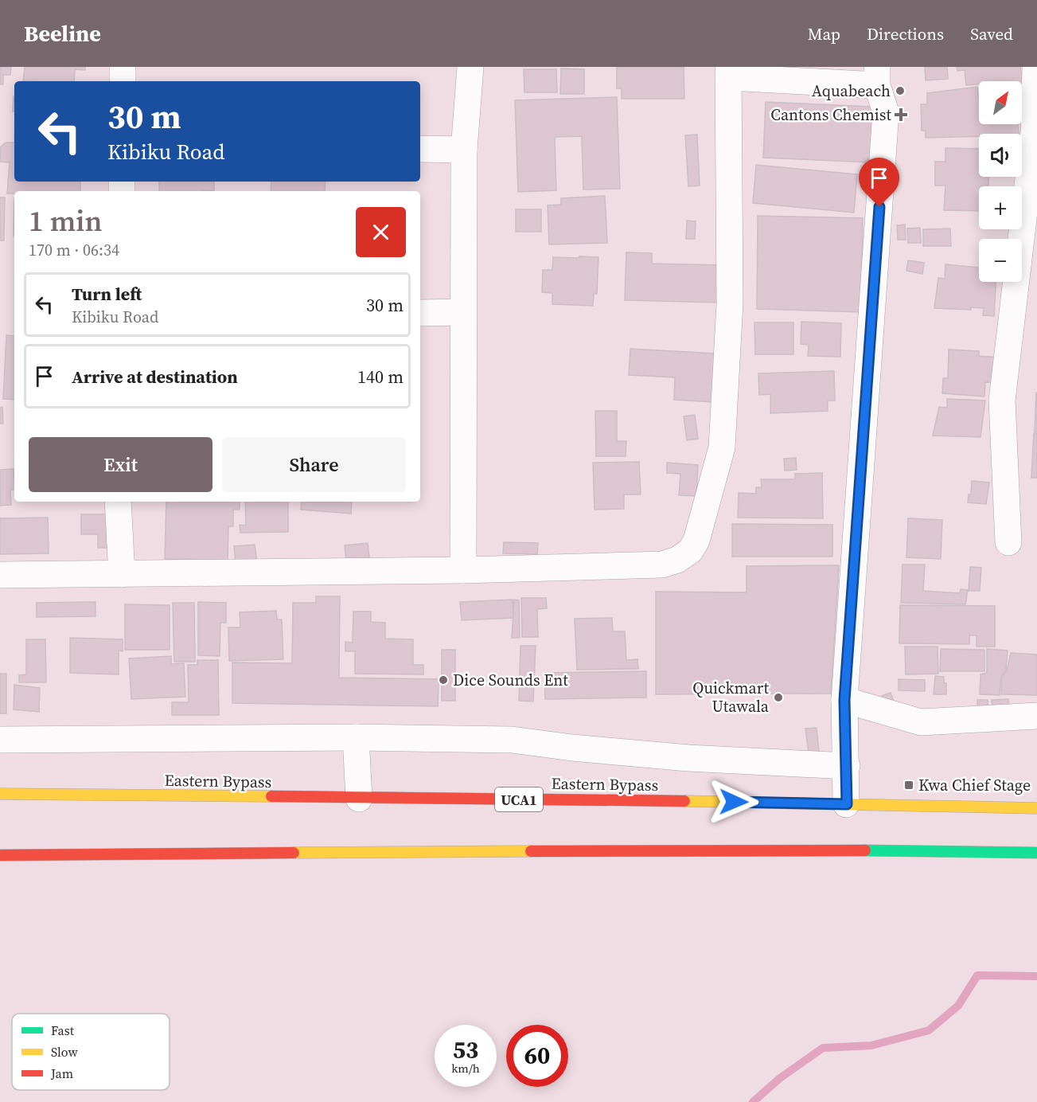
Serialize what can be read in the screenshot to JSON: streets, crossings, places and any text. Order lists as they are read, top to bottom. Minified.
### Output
{"streets":{"main road":["Eastern Bypass","UCA1"]},"places":{"other":["Aquabeach","Dice Sounds Ent","Quickmart Utawala"],"health":["Cantons Chemist"],"transit":["Kwa Chief Stage"]},"legend":["Fast","Slow","Jam"],"north":"top right","page":{"header":"Beeline","nav":["Map","Directions","Saved"],"map_buttons":["+","−"],"turn":["30 m","Kibiku Road"],"heading":["1 min","170 m · 06:34"],"list":[{"name":"Turn left","note":"Kibiku Road","value":"30 m"},{"name":"Arrive at destination","value":"140 m"}],"buttons":["Exit","Share"],"speed":"53 km/h","limit":"60"}}
